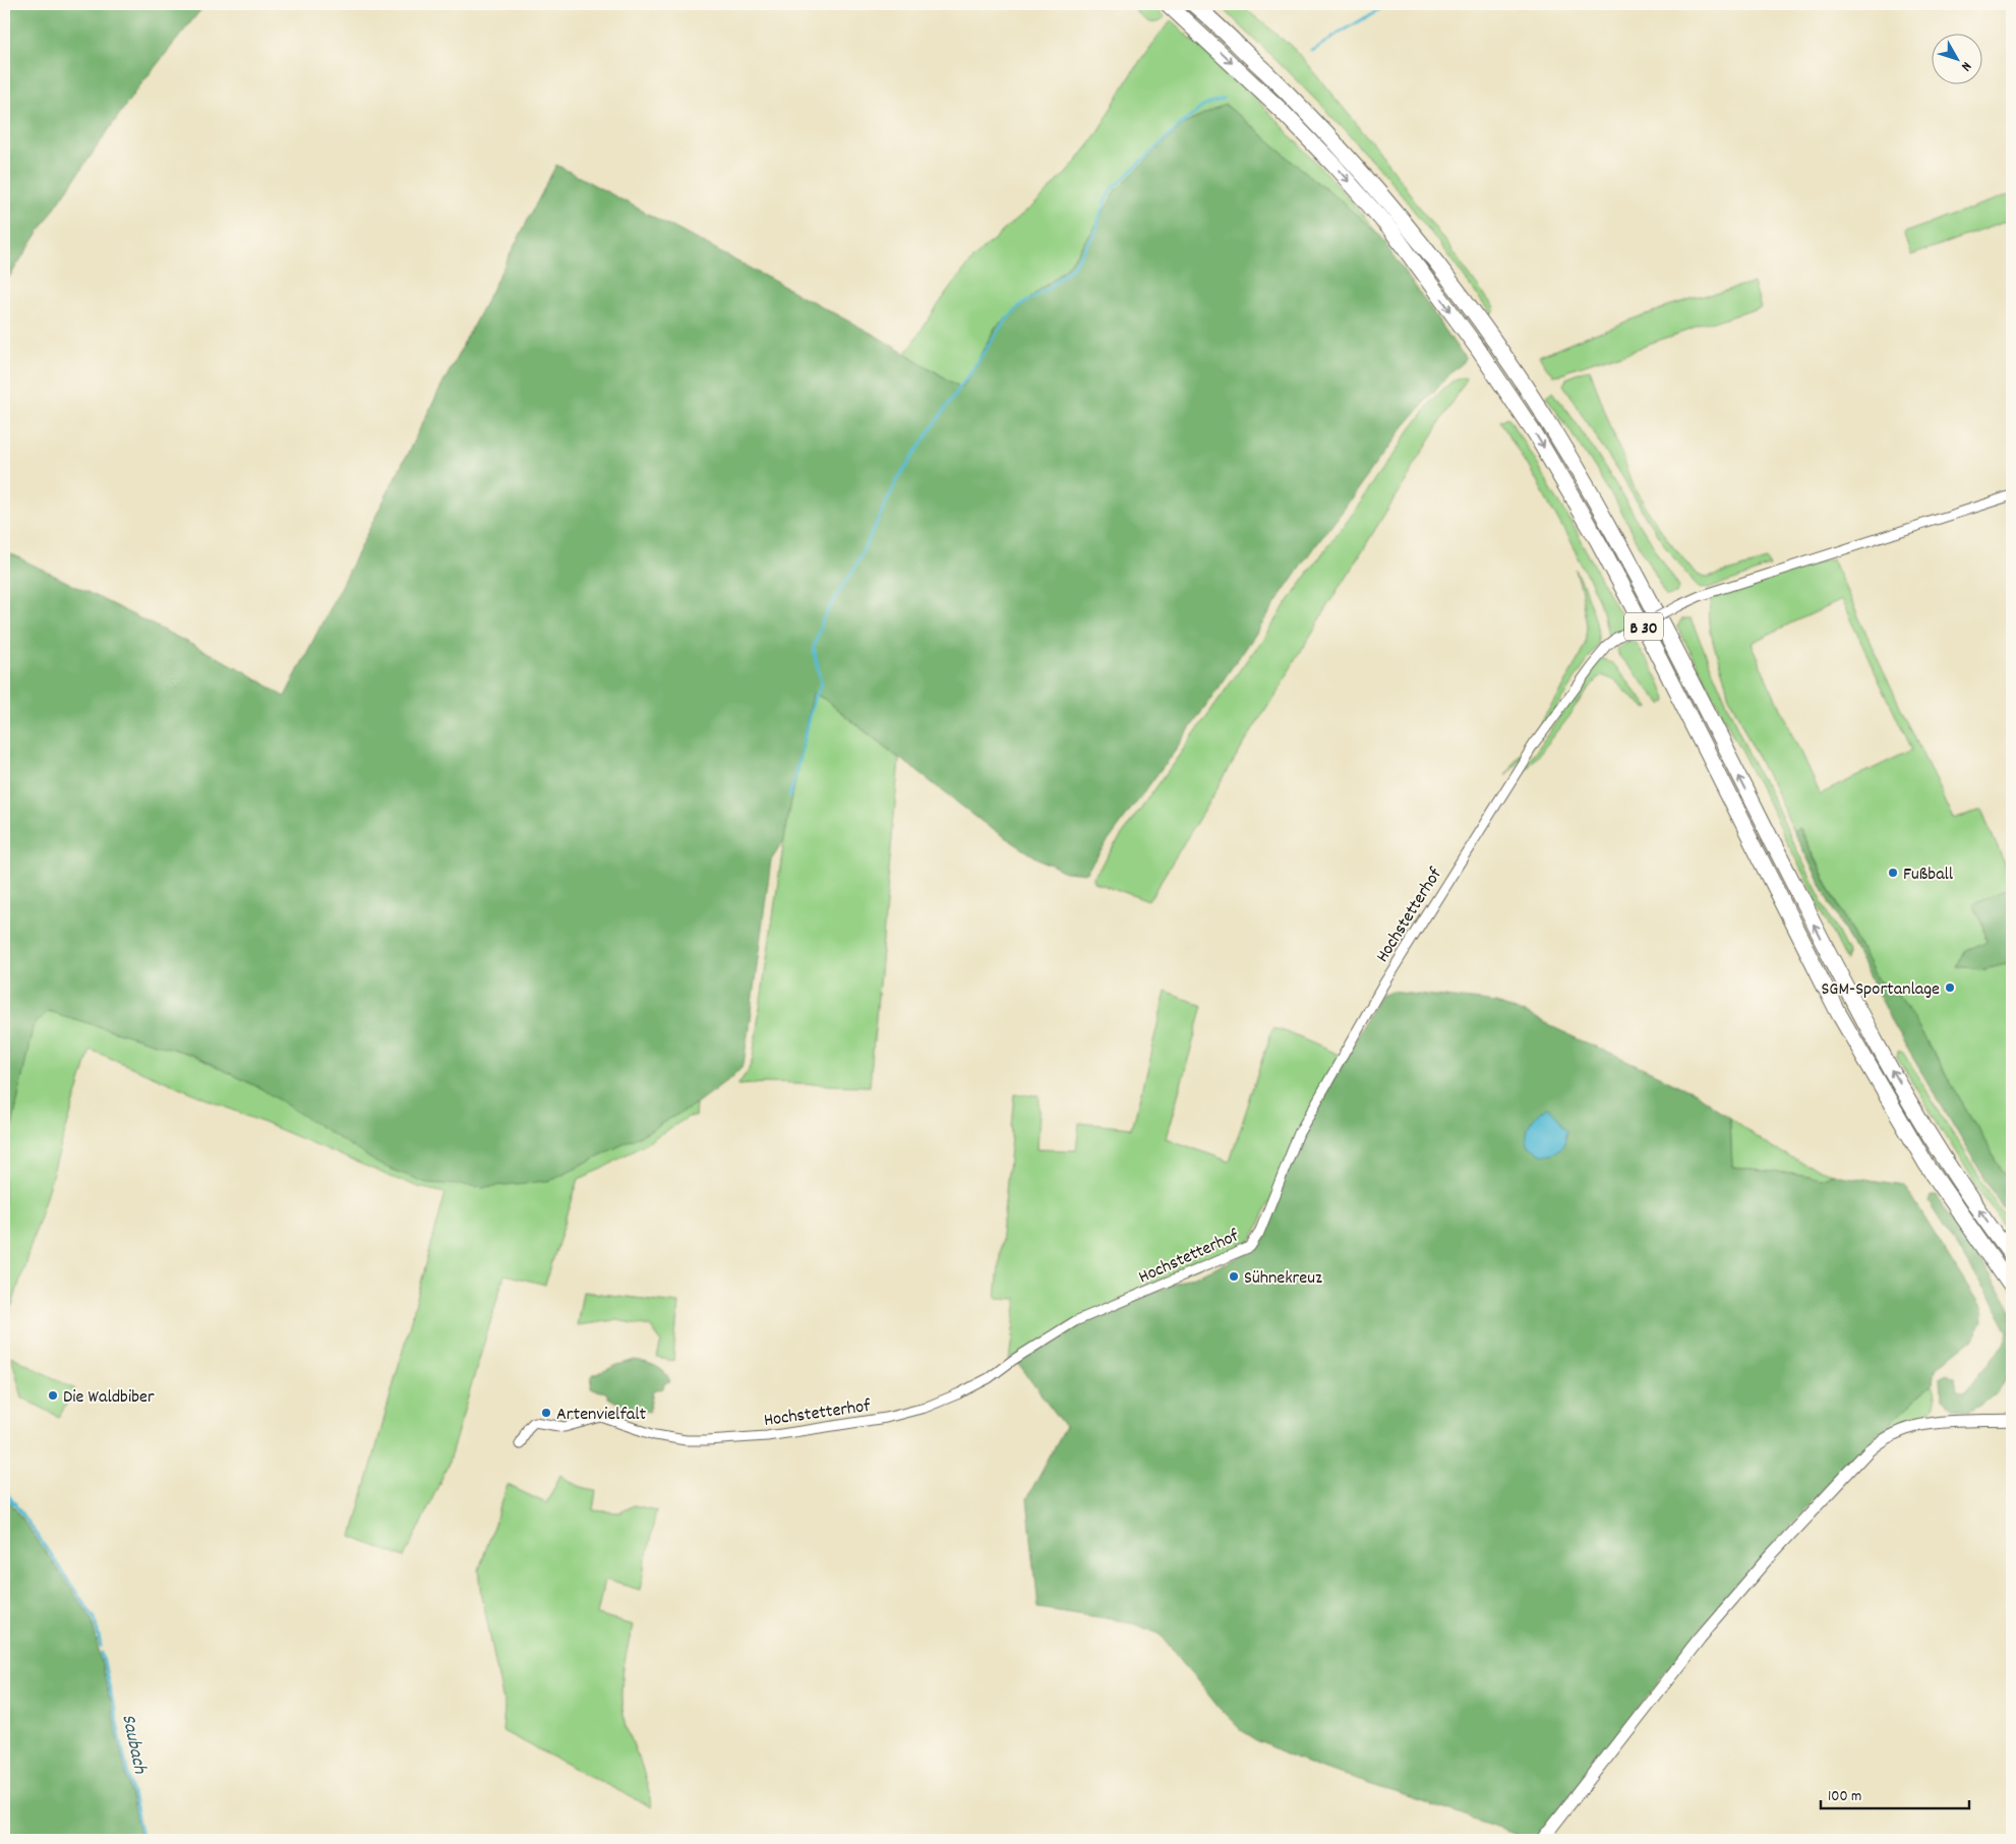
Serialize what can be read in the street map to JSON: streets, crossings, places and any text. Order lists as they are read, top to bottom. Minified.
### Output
{"streets":{"highway":["B 30"],"street":["Hochstetterhof"]},"water":["Saubach"],"places":["Fußball","SGM-Sportanlage","Sühnekreuz","Die Waldbiber","Artenvielfalt"],"scale_bar":"100 m","north":"bottom right"}
